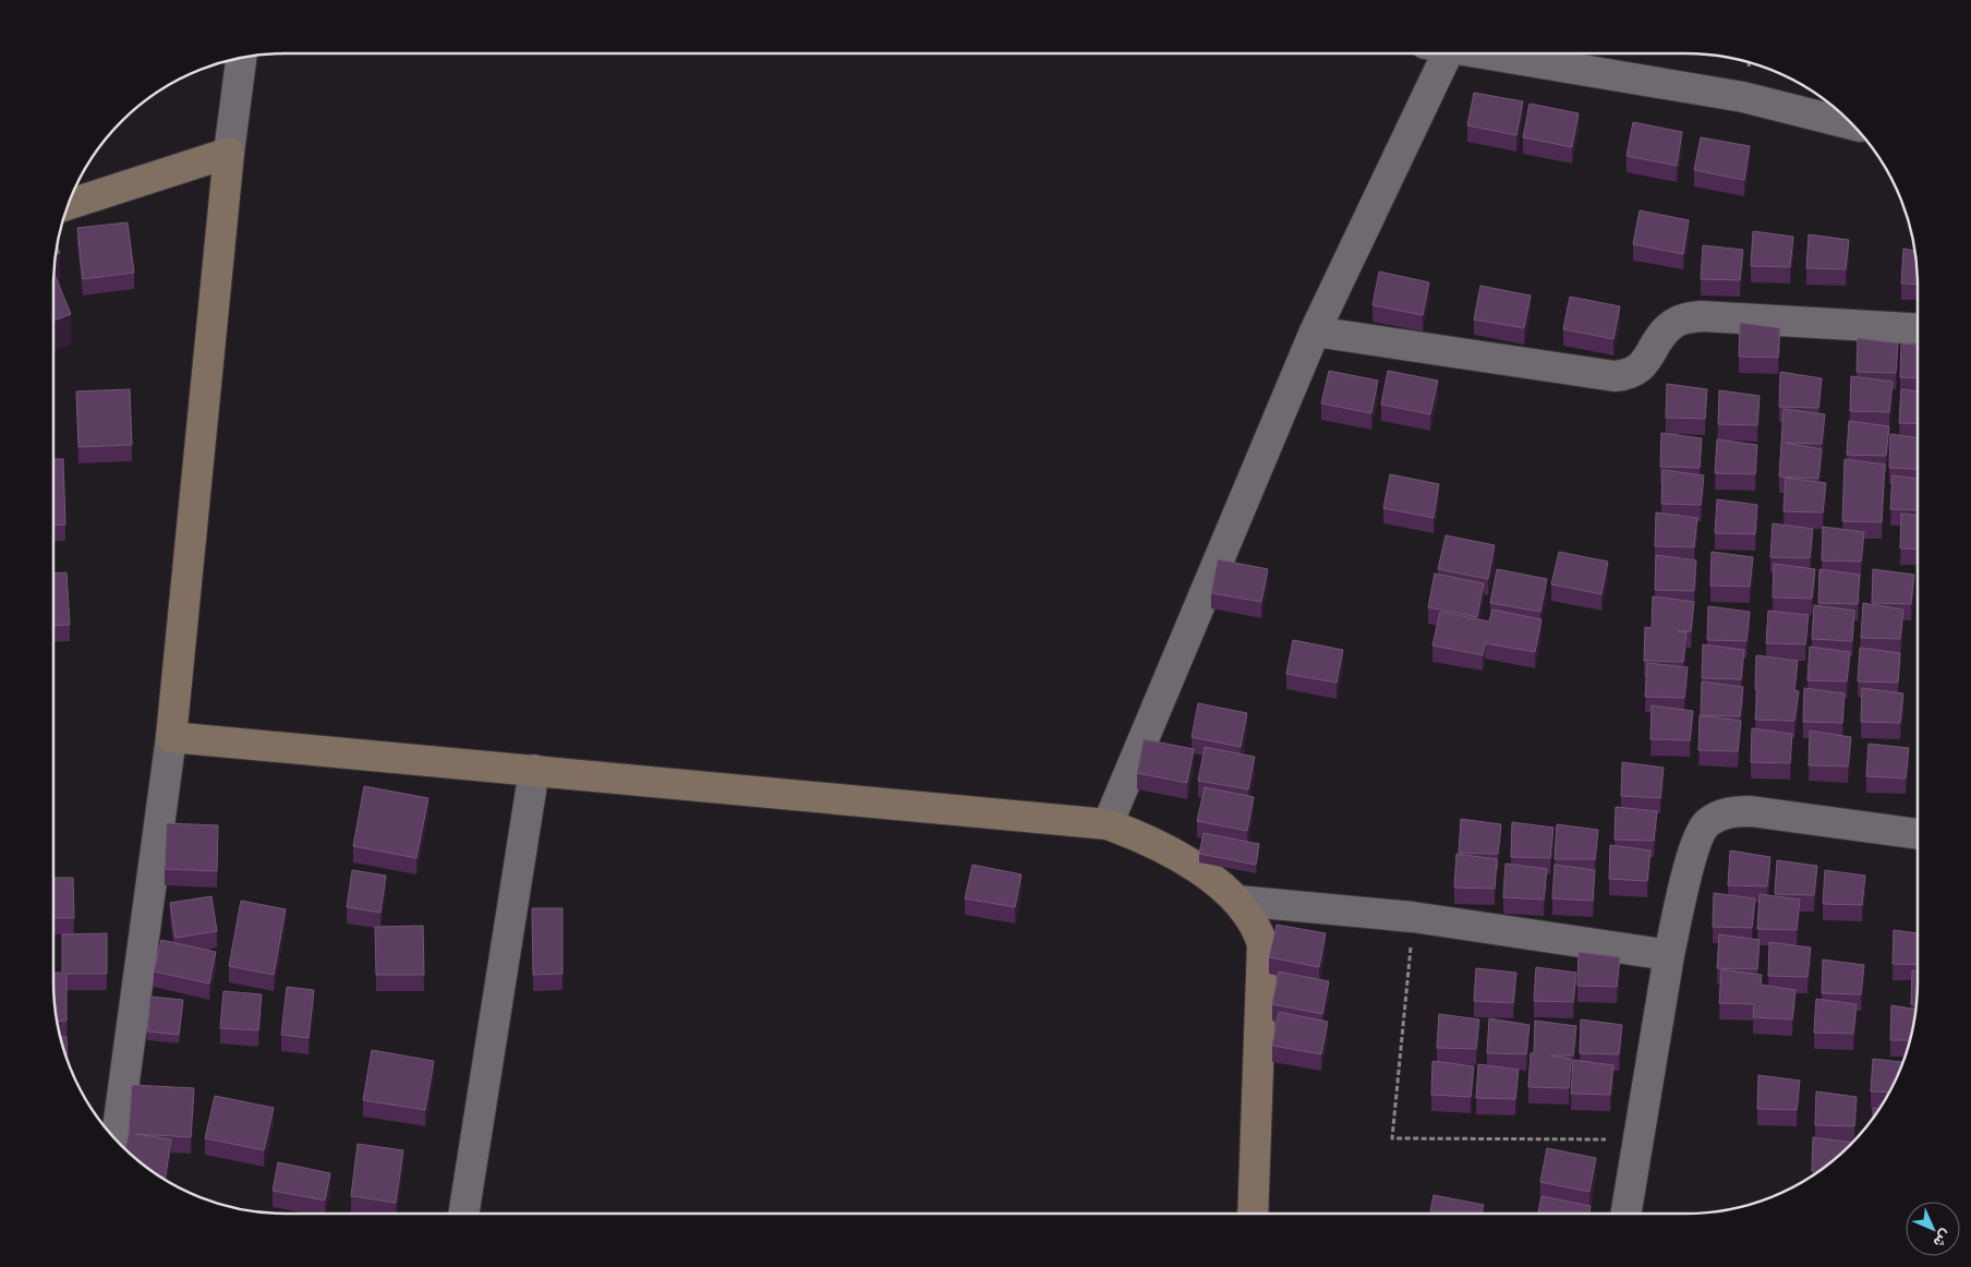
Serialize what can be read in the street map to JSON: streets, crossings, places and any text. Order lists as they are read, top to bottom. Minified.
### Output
{"north":"bottom right"}
